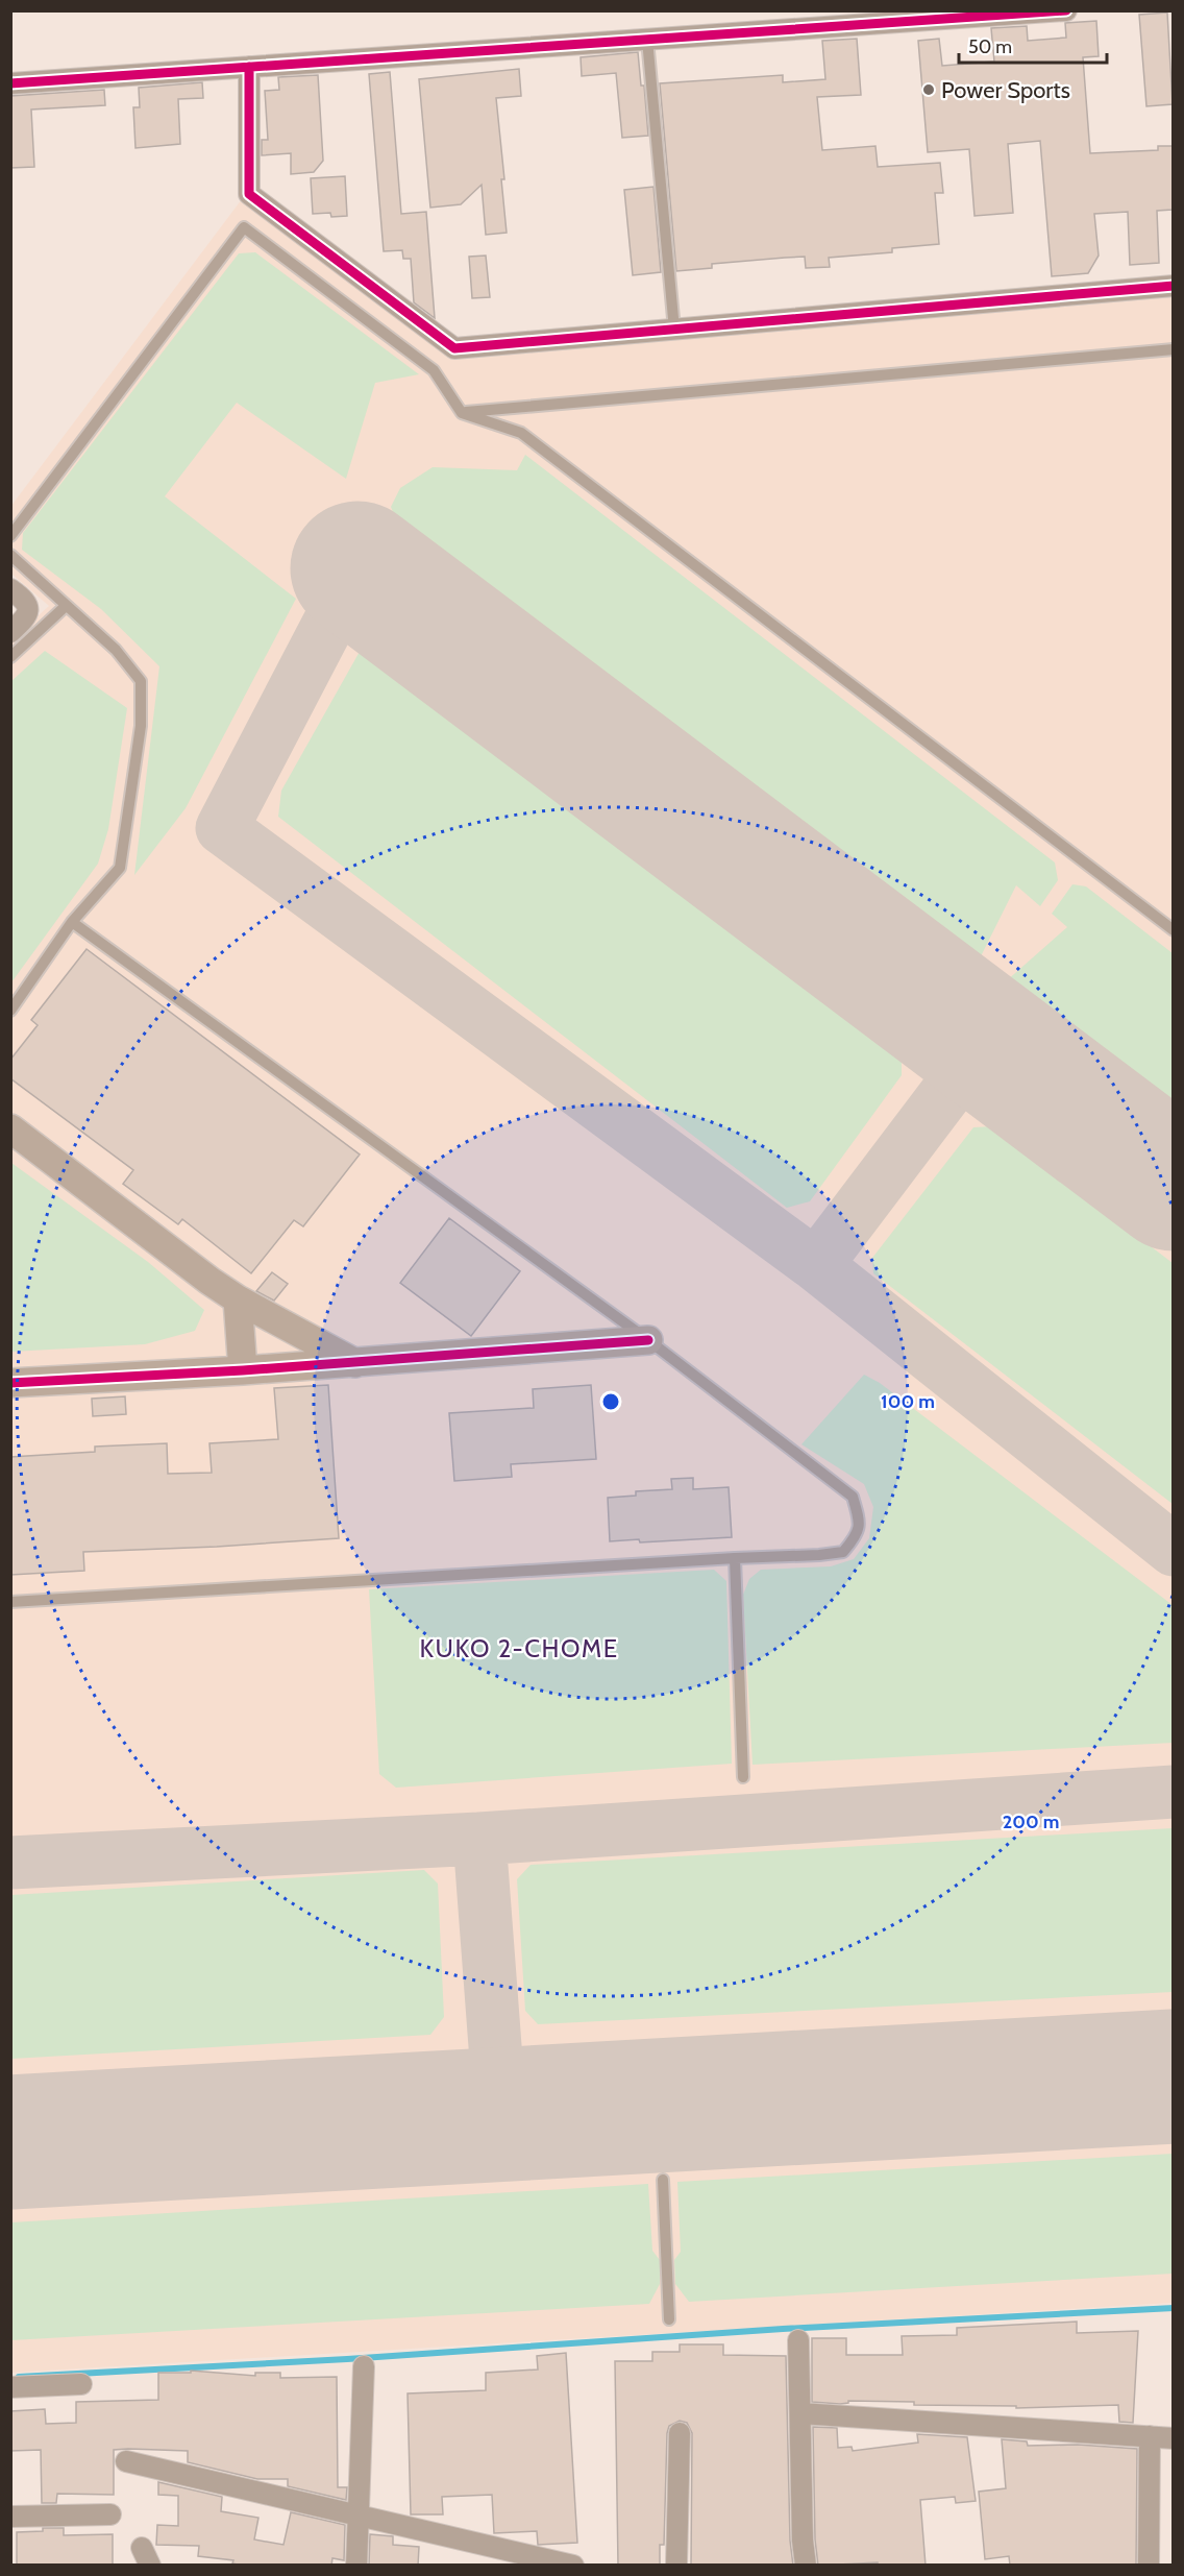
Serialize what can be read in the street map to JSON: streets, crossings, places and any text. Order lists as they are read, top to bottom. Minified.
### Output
{"districts":["KUKO 2-CHOME"],"places":["Power Sports"],"scale_bar":"50 m","rings":["100 m","200 m"]}
